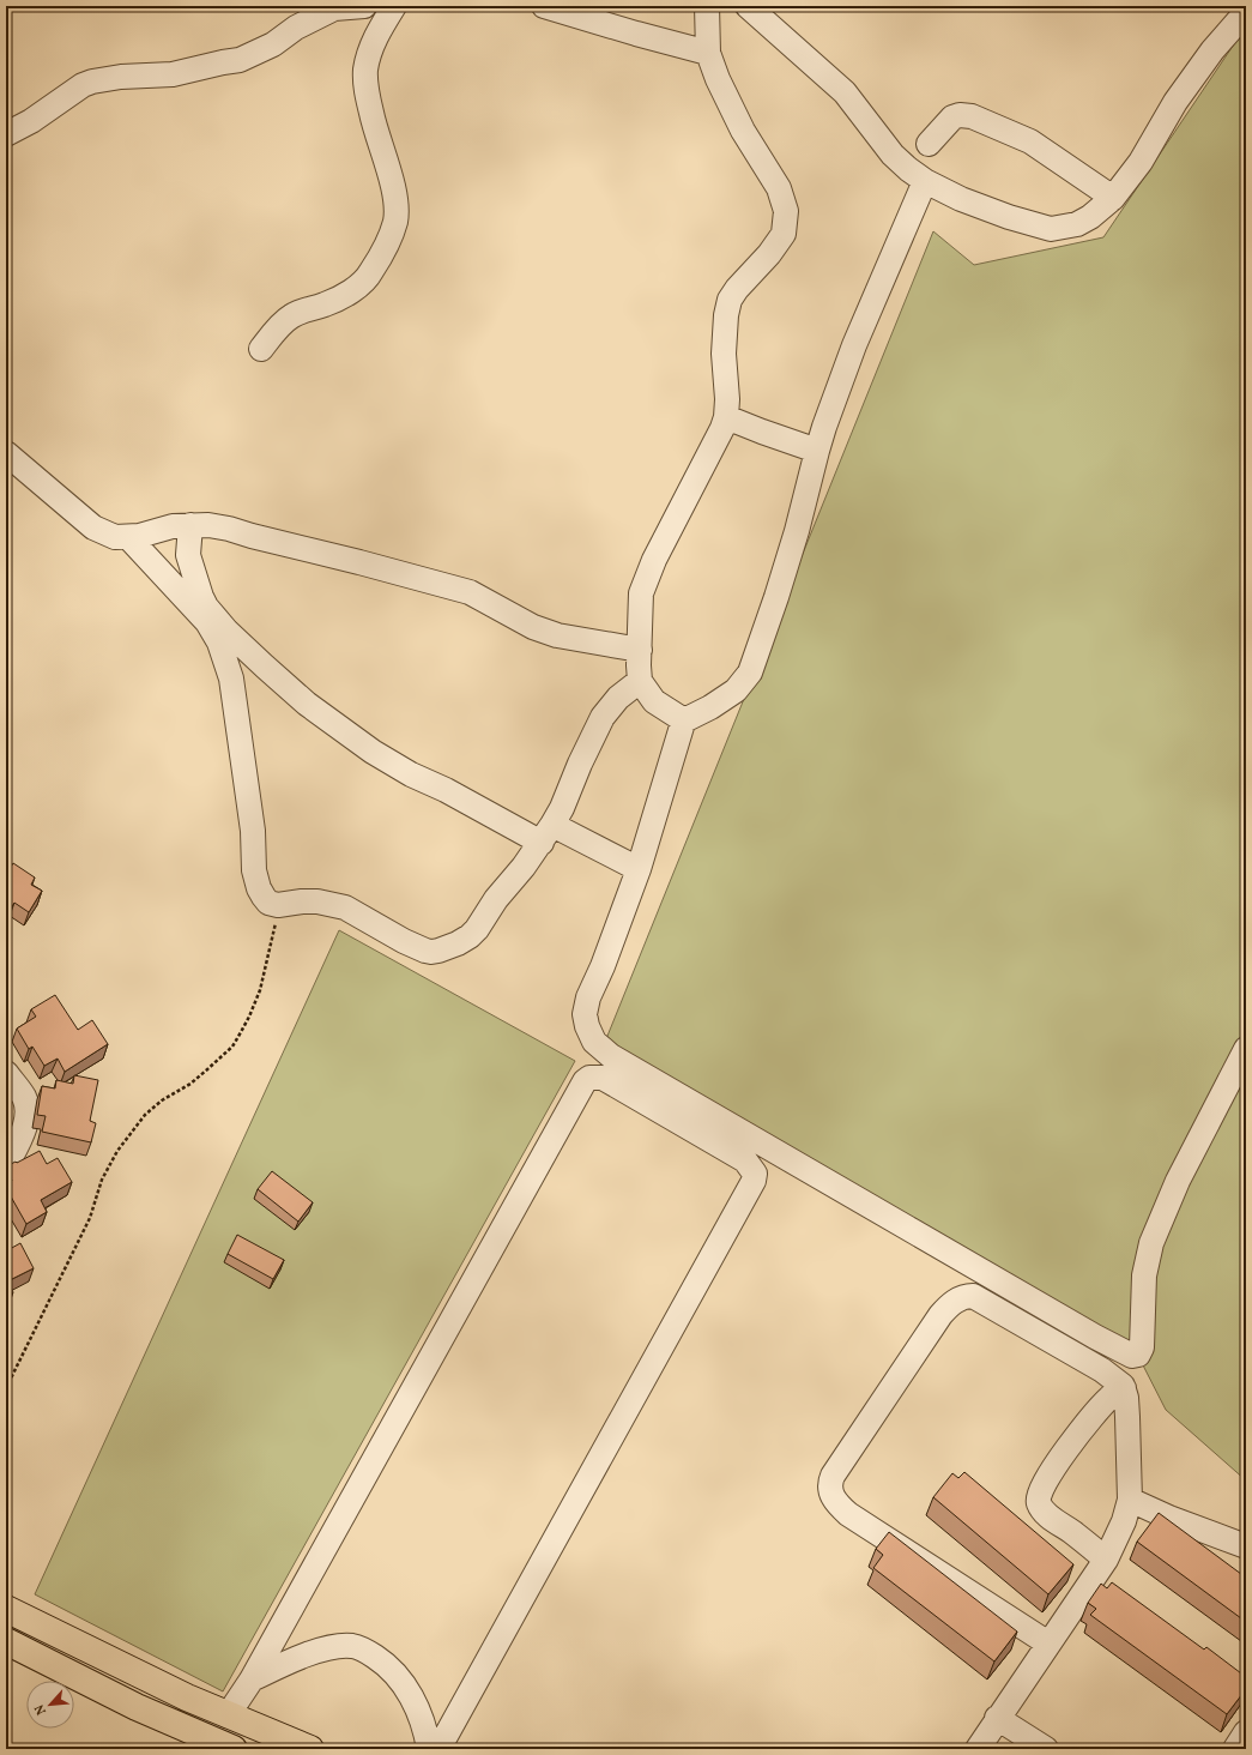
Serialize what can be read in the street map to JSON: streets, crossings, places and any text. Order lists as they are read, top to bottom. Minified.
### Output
{"north":"bottom left"}
